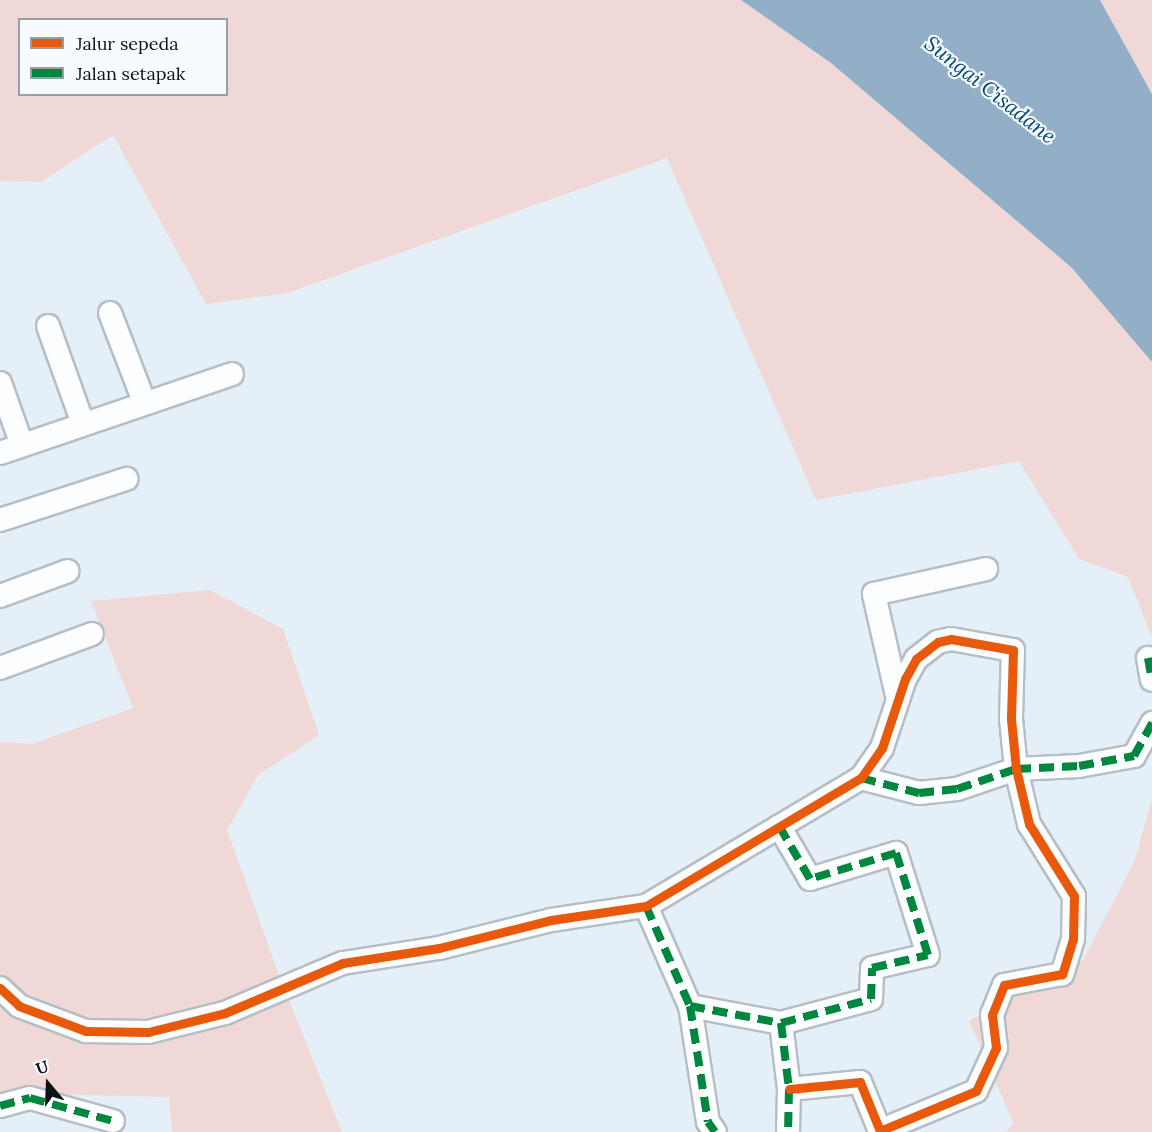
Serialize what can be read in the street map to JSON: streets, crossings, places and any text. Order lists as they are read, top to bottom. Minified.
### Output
{"water":["Sungai Cisadane"],"legend":["Jalur sepeda","Jalan setapak"],"north":"top"}
